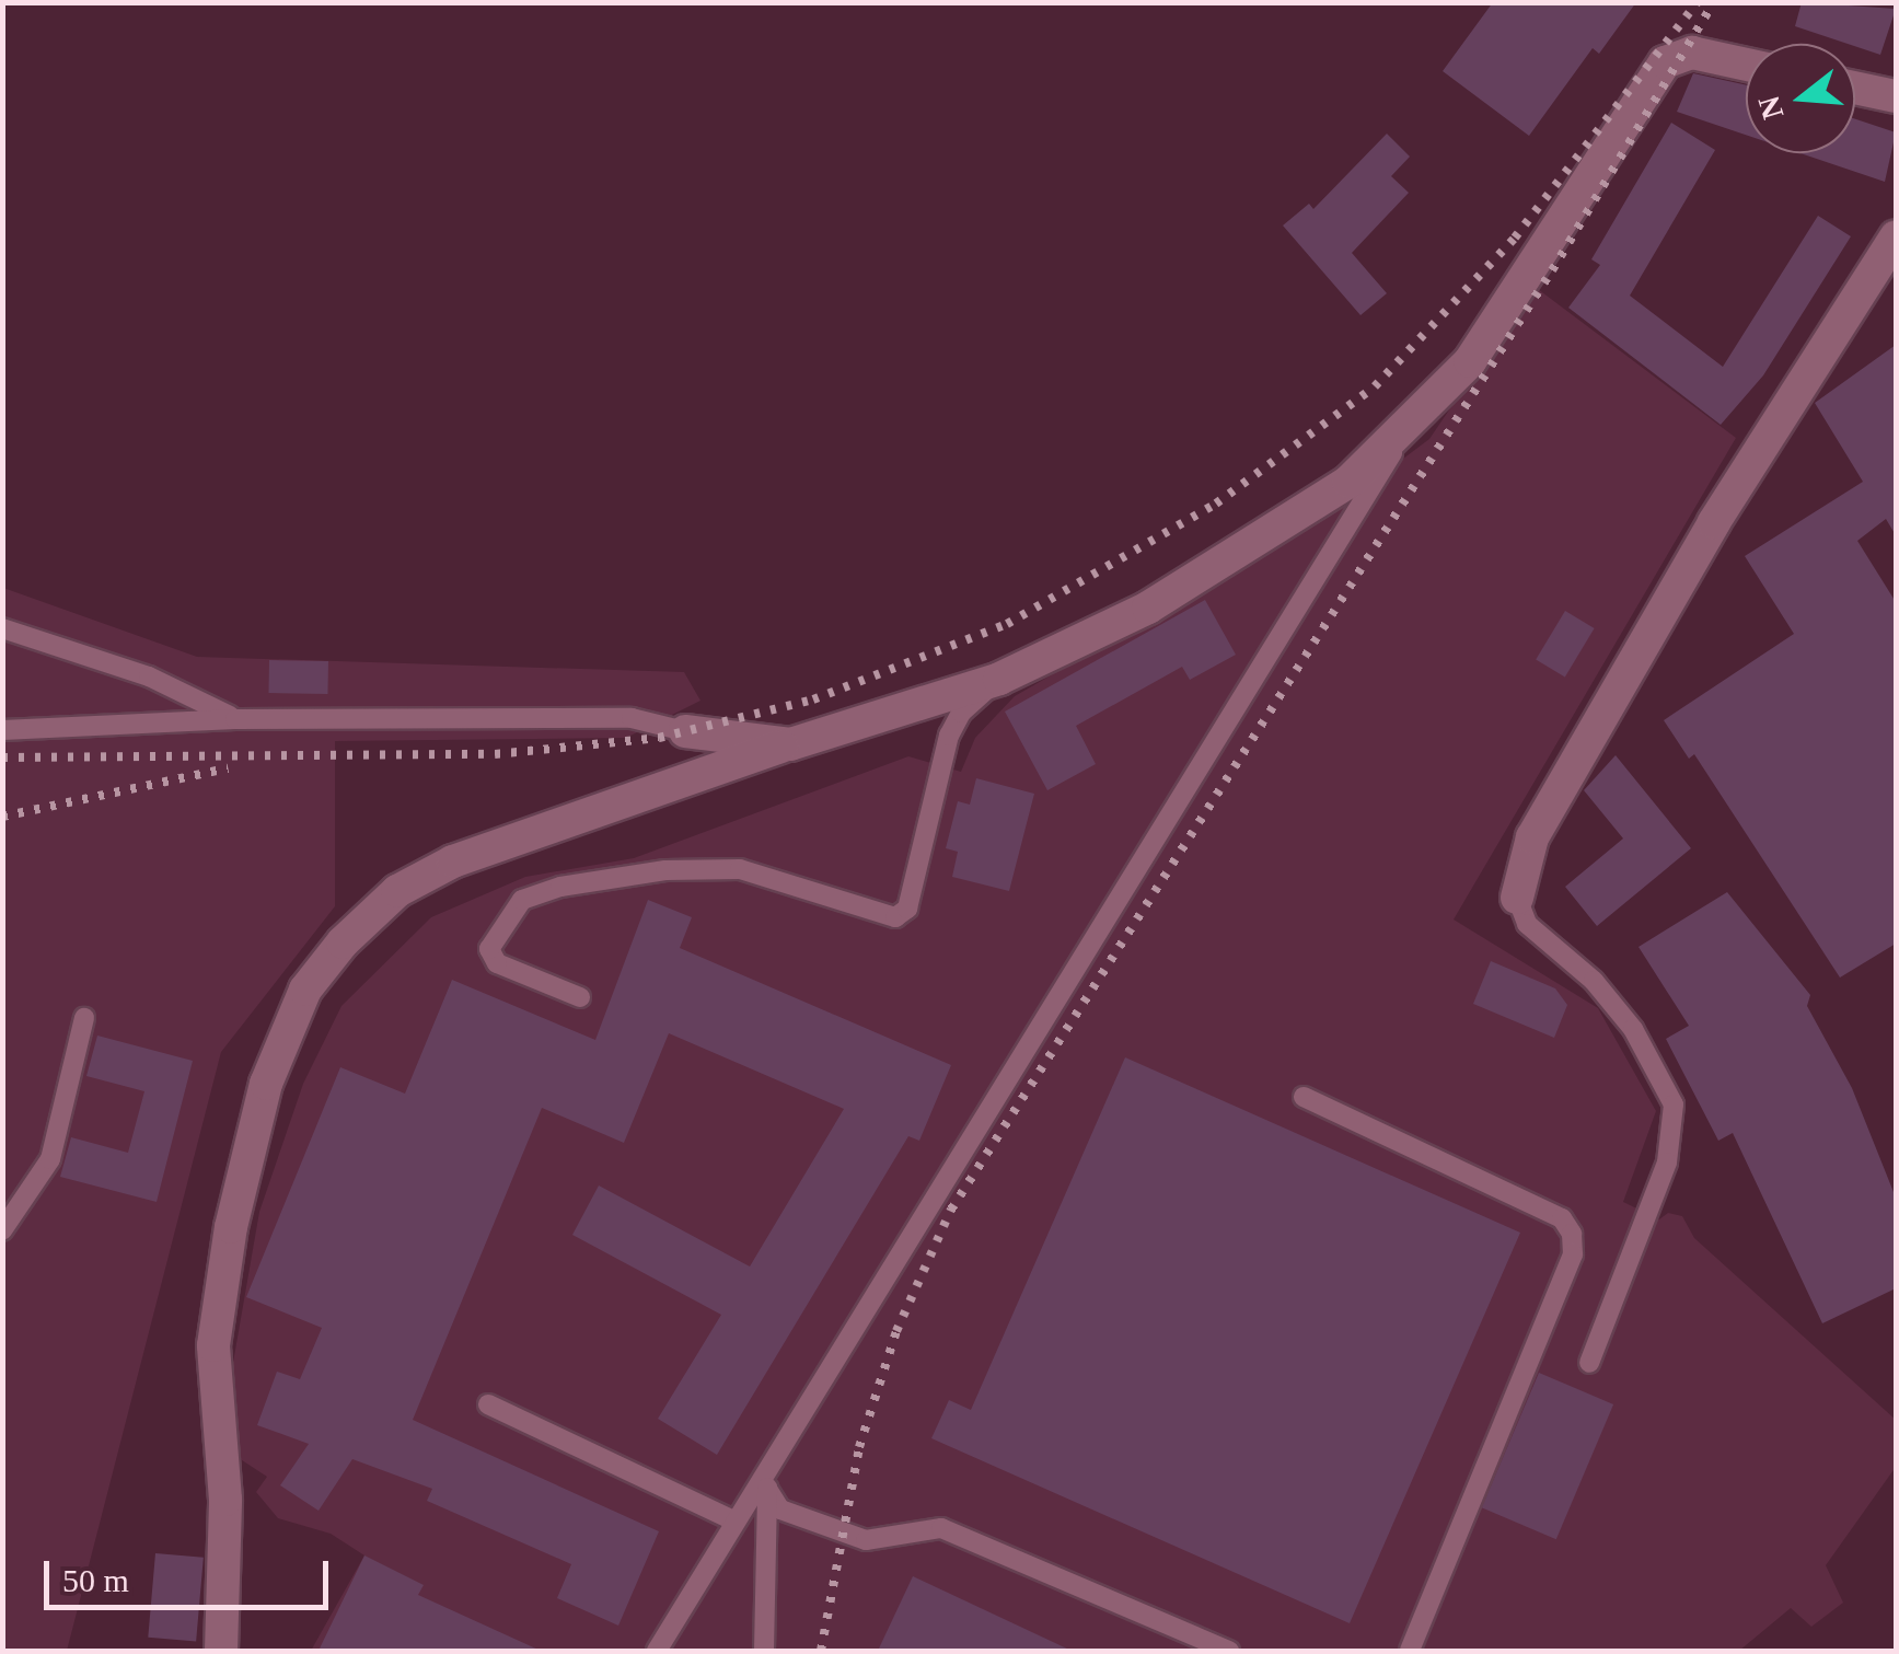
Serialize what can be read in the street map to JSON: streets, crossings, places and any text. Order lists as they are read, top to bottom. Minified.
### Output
{"scale_bar":"50 m","north":"left"}
